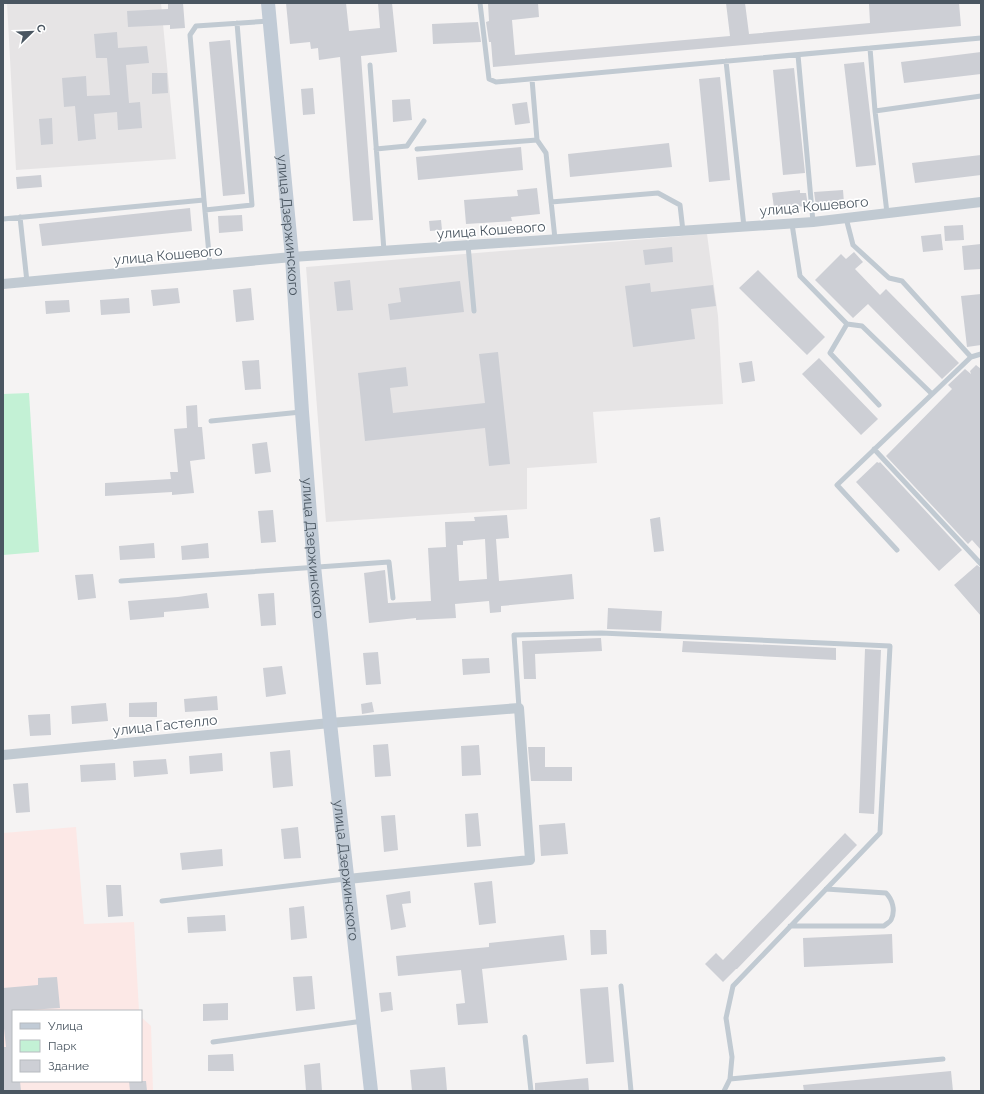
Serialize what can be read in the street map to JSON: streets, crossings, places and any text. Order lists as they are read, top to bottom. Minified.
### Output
{"streets":{"street":["улица Кошевого","улица Дзержинского","улица Гастелло"]},"crossings":[["улица Кошевого","улица Дзержинского"],["улица Дзержинского","улица Гастелло"]],"legend":["Улица","Парк","Здание"],"north":"top right"}
